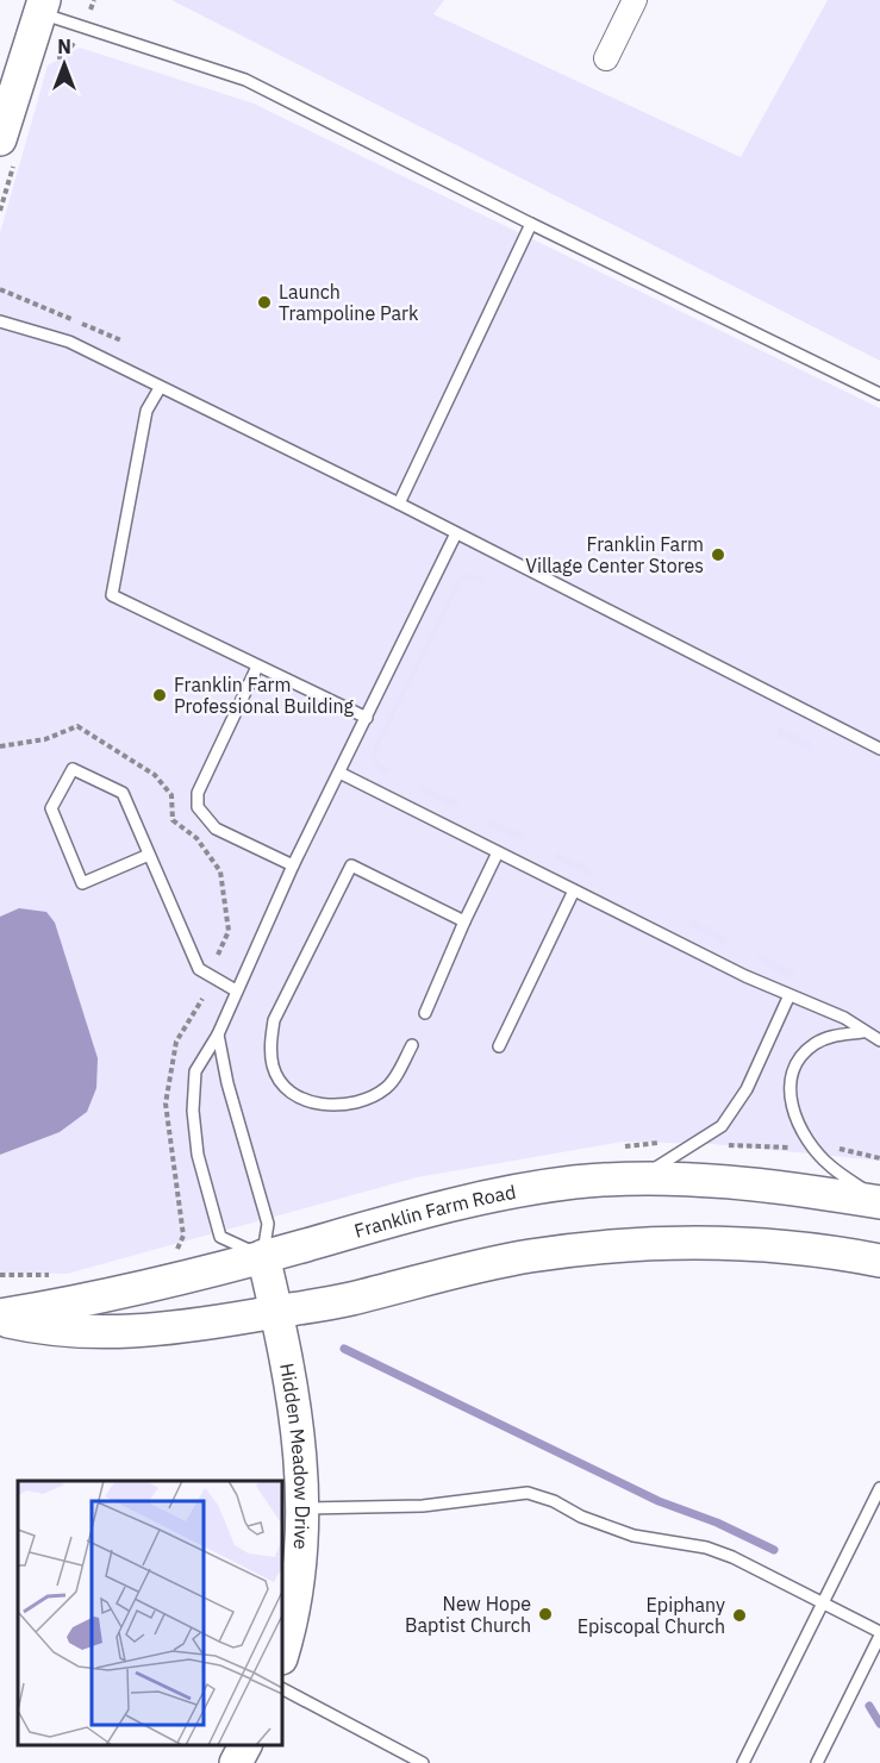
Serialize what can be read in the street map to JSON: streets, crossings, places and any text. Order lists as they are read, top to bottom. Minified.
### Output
{"streets":{"main road":["Franklin Farm Road","Hidden Meadow Drive"]},"crossings":[["Franklin Farm Road","Hidden Meadow Drive"]],"places":["Launch Trampoline Park","Franklin Farm Village Center Stores","Franklin Farm Professional Building","New Hope Baptist Church","Epiphany Episcopal Church"],"north":"top"}
